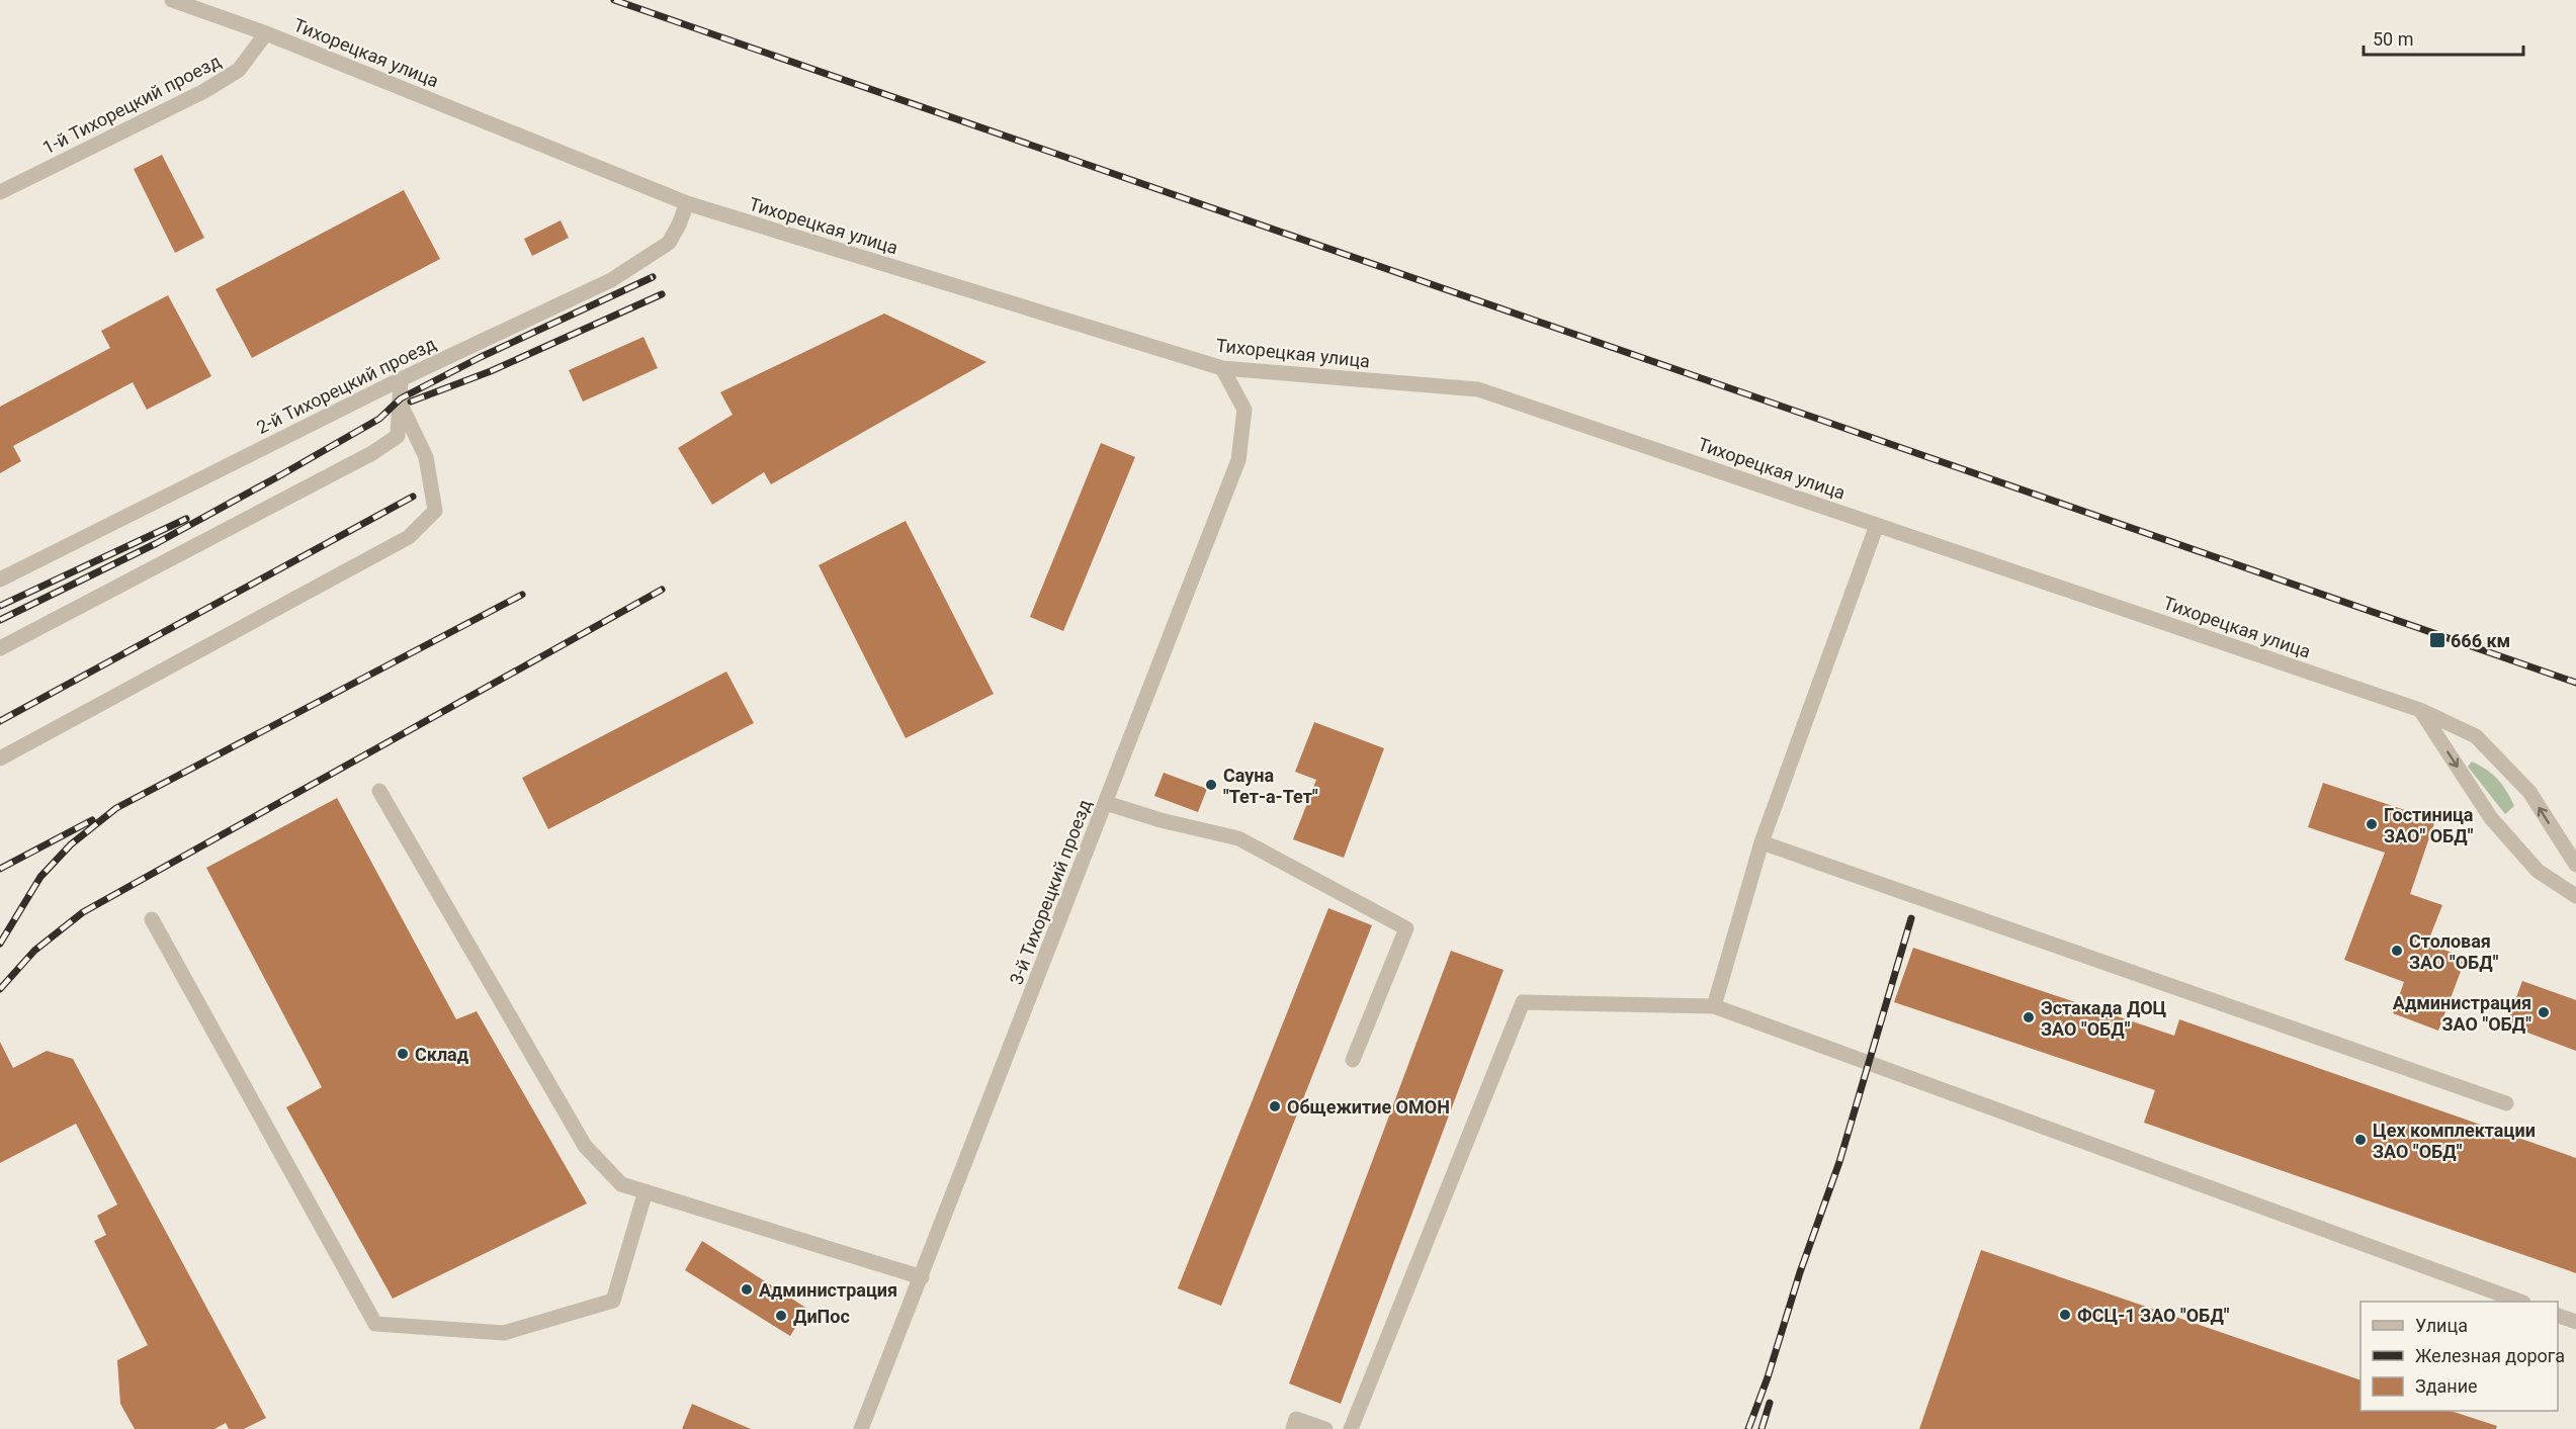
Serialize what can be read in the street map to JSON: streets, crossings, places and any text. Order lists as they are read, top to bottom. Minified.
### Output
{"streets":{"street":["Тихорецкая улица","1-й Тихорецкий проезд","2-й Тихорецкий проезд","3-й Тихорецкий проезд"]},"crossings":[["Тихорецкая улица","1-й Тихорецкий проезд"],["Тихорецкая улица","2-й Тихорецкий проезд"],["Тихорецкая улица","3-й Тихорецкий проезд"]],"places":{"transit":["666 км"],"other":["Сауна \"Тет-а-Тет\"","Гостиница ЗАО\" ОБД\"","Столовая ЗАО \"ОБД\"","Администрация ЗАО \"ОБД\"","Эстакада ДОЦ ЗАО \"ОБД\"","Склад","Общежитие ОМОН","Цех комплектации ЗАО \"ОБД\"","Администрация","ФСЦ-1 ЗАО \"ОБД\"","ДиПос"]},"legend":["Улица","Железная дорога","Здание"],"scale_bar":"50 m"}
